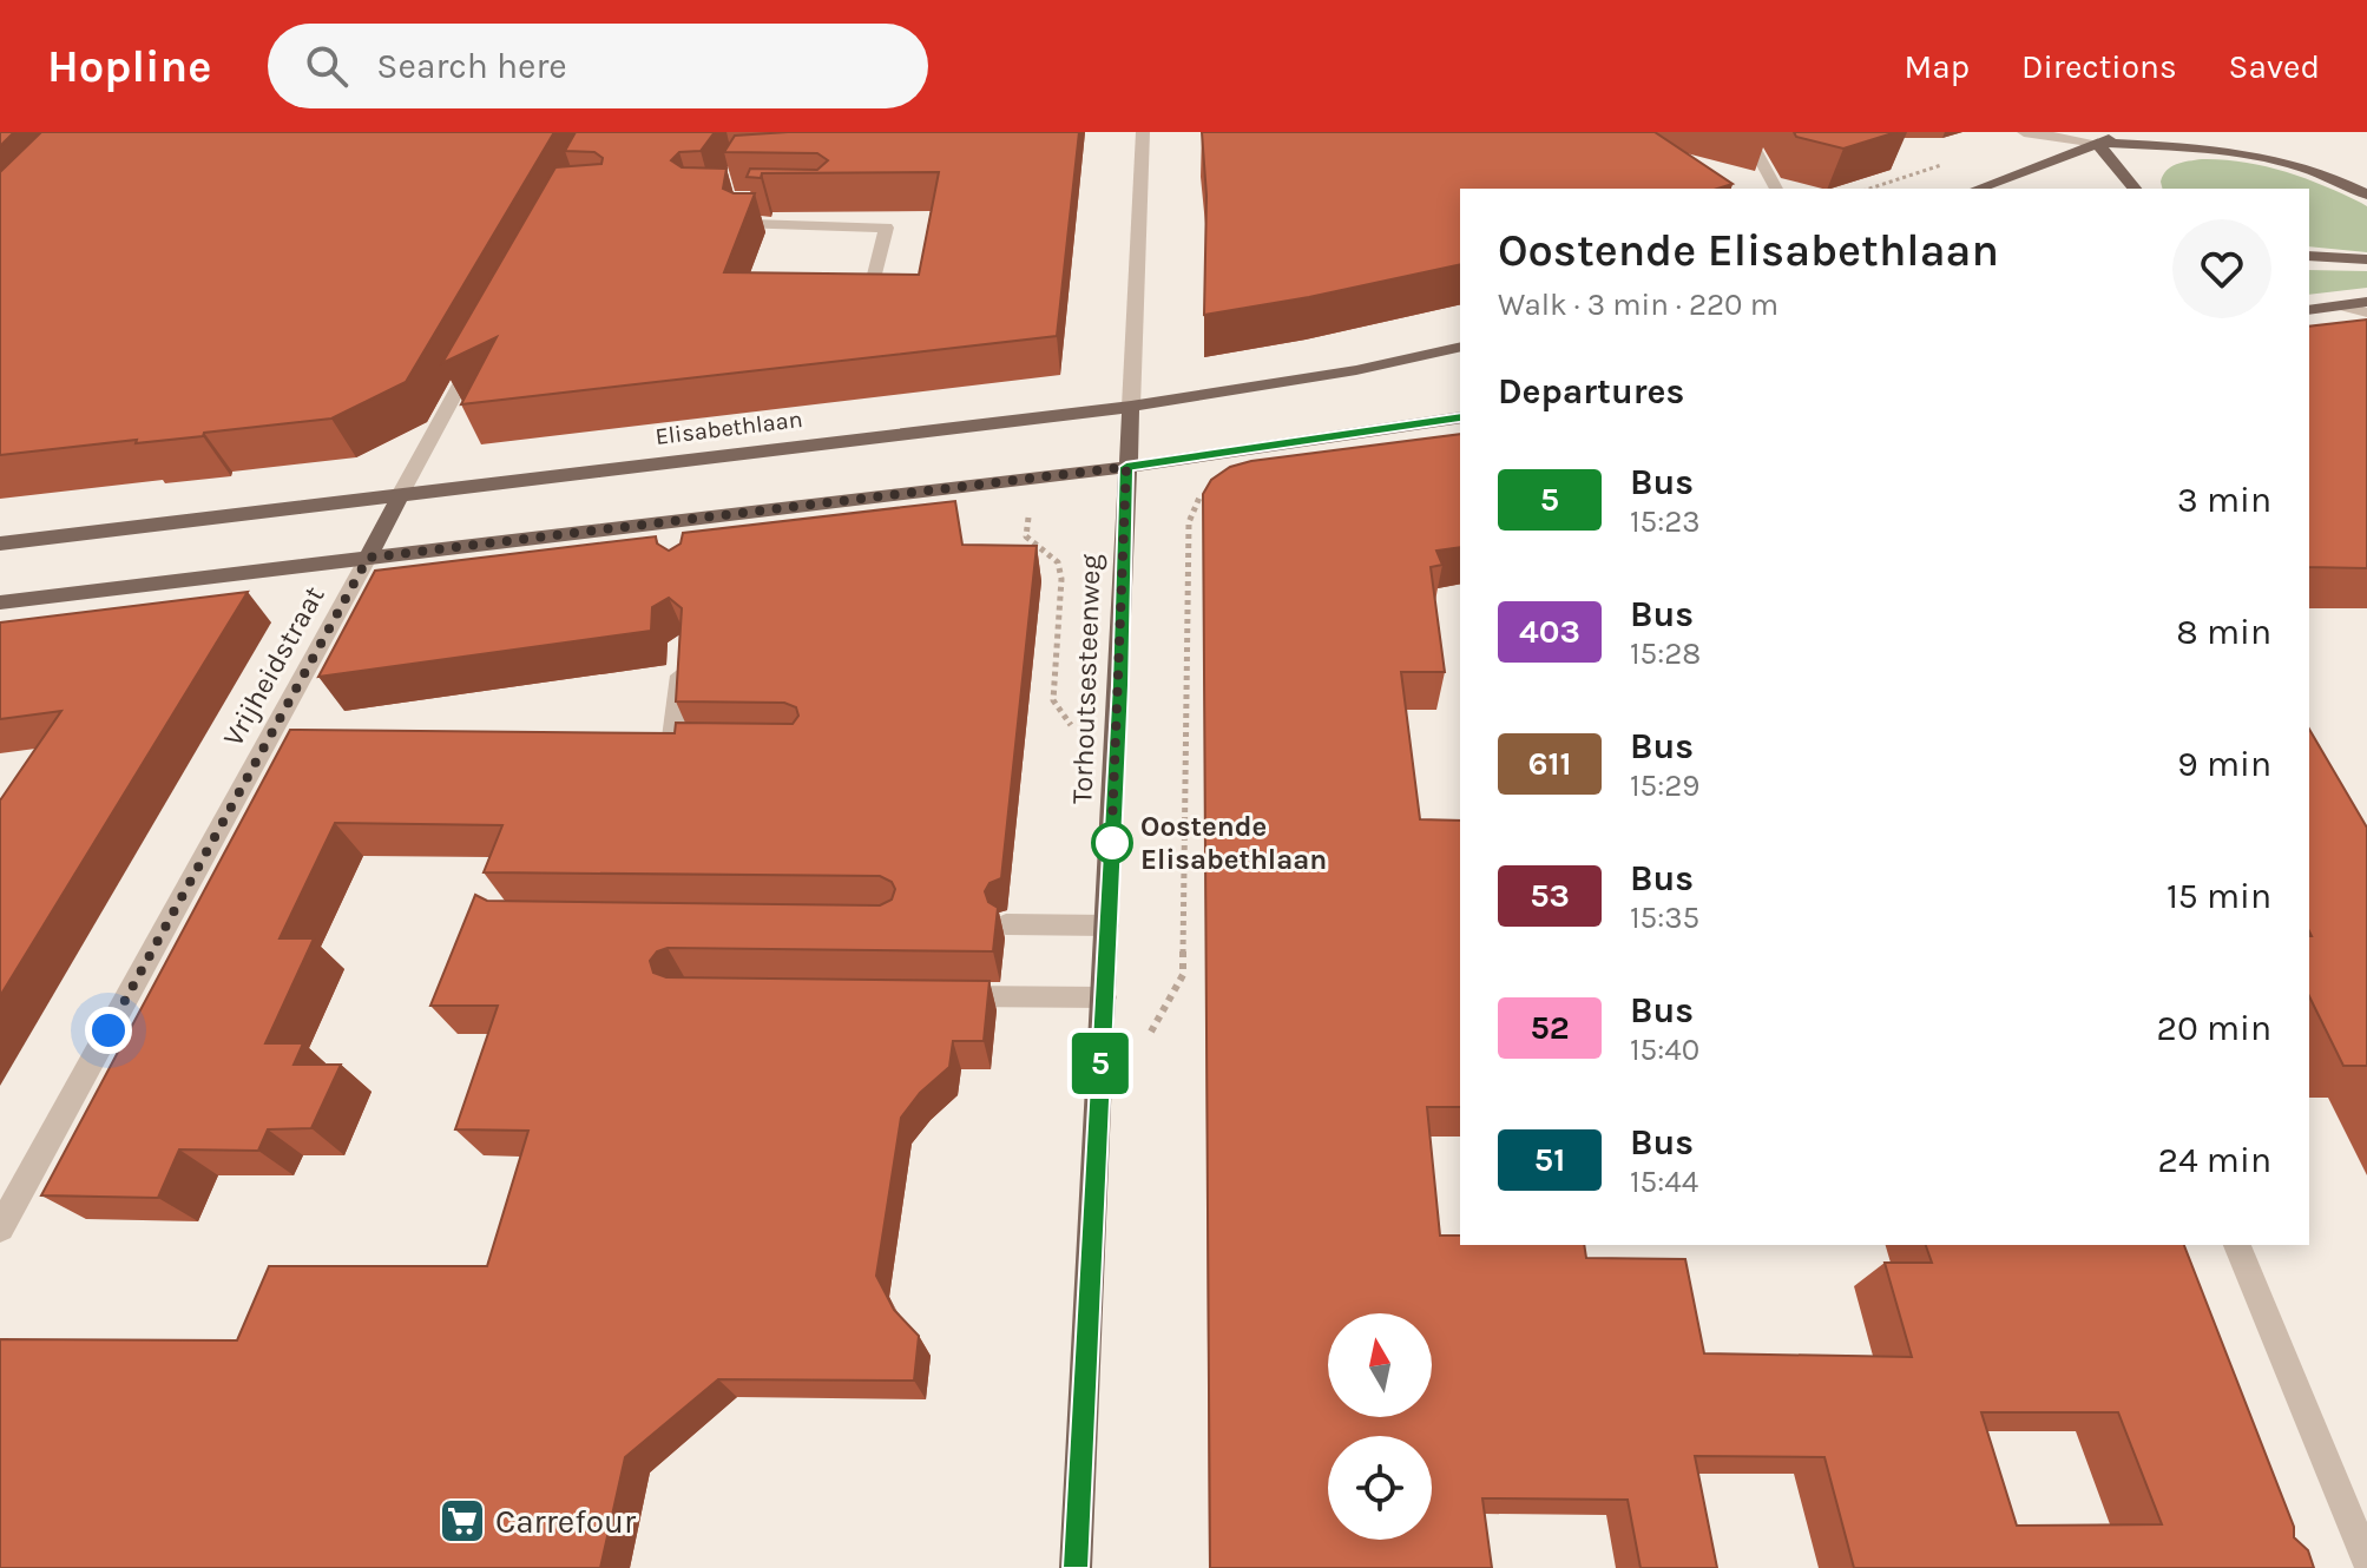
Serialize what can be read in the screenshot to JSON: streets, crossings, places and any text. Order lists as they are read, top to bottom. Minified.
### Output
{"streets":{"main road":["Elisabethlaan","Vrijheidstraat","Torhoutsesteenweg"]},"crossings":[["Elisabethlaan","Vrijheidstraat"],["Elisabethlaan","Torhoutsesteenweg"]],"places":{"other":["Oostende Elisabethlaan"],"supermarket":["Carrefour"]},"lines":["bus line 5"],"north":"top","page":{"header":"Hopline","search":"Search here","nav":["Map","Directions","Saved"],"on_map":"5","heading":[["Oostende Elisabethlaan","Walk · 3 min · 220 m"],"Departures"],"list":[{"mark":"5","name":"Bus","note":"15:23","value":"3 min"},{"mark":"403","name":"Bus","note":"15:28","value":"8 min"},{"mark":"611","name":"Bus","note":"15:29","value":"9 min"},{"mark":"53","name":"Bus","note":"15:35","value":"15 min"},{"mark":"52","name":"Bus","note":"15:40","value":"20 min"},{"mark":"51","name":"Bus","note":"15:44","value":"24 min"}]}}
